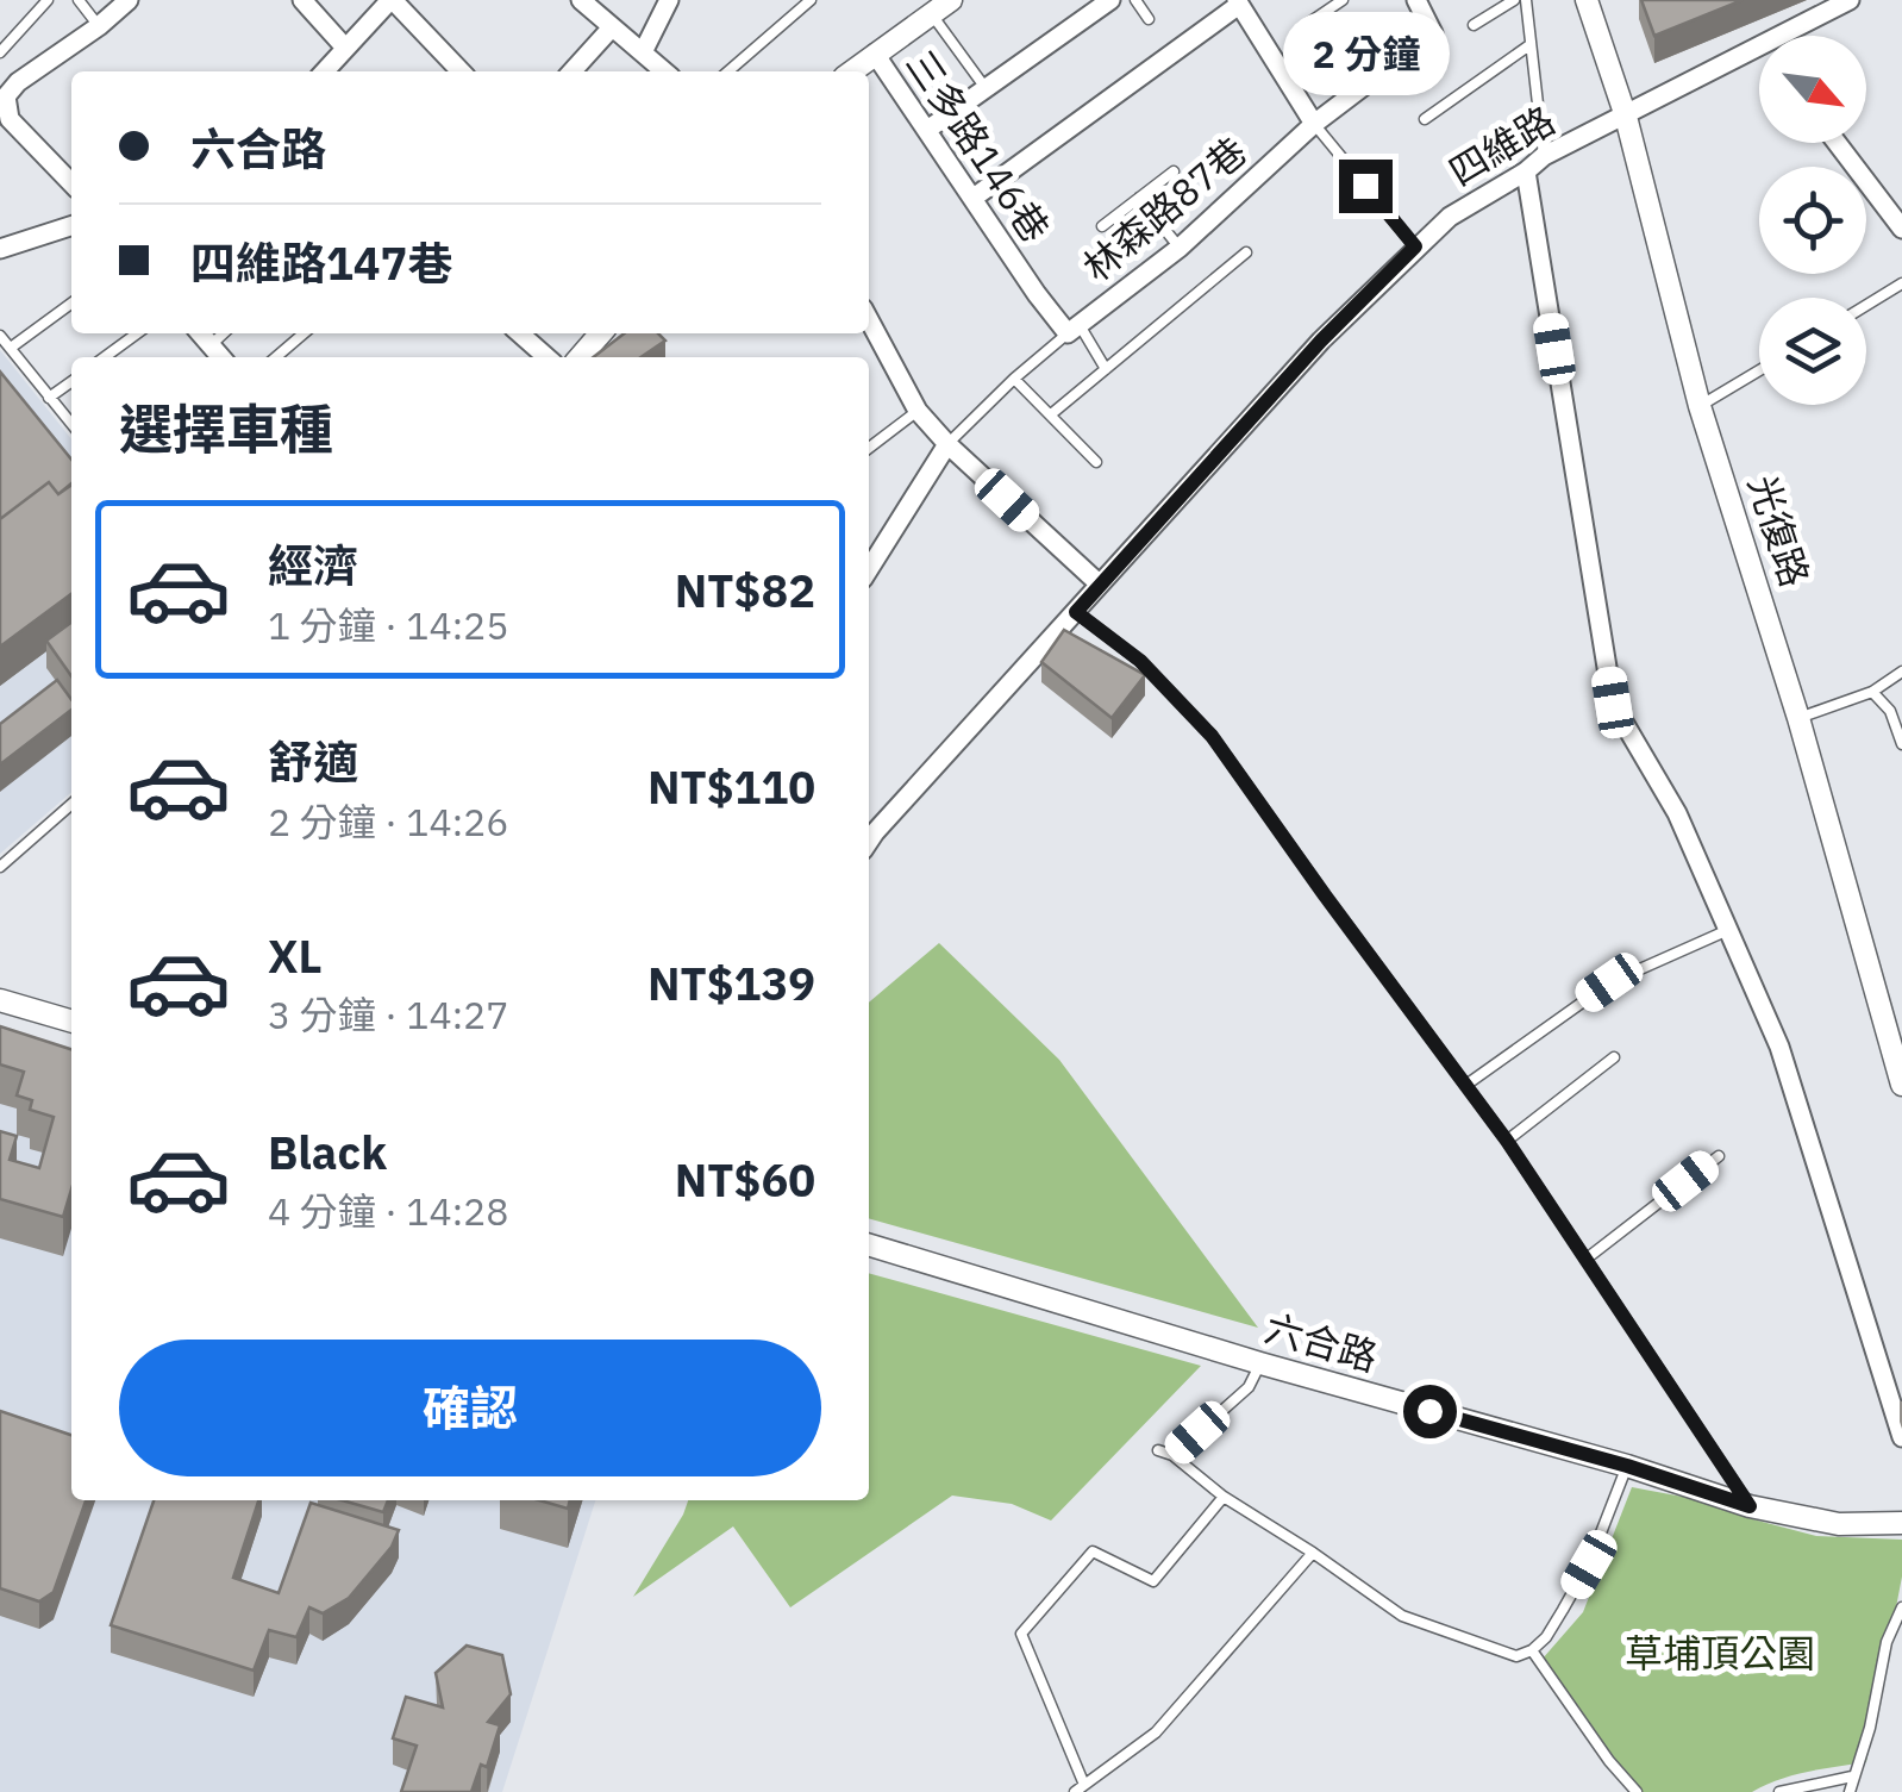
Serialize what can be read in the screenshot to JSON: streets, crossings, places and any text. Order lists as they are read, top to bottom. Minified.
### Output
{"streets":{"street":["三多路146巷","四維路","林森路87巷","光復路","六合路"]},"crossings":[["三多路146巷","林森路87巷"],["四維路","光復路"]],"parks":["草埔頂公園"],"north":"bottom right","page":{"bubble":"2 分鐘","banner":["六合路","四維路147巷"],"heading":"選擇車種","list":[{"name":"經濟","note":"1 分鐘 · 14:25","value":"NT$82"},{"name":"舒適","note":"2 分鐘 · 14:26","value":"NT$110"},{"name":"XL","note":"3 分鐘 · 14:27","value":"NT$139"},{"name":"Black","note":"4 分鐘 · 14:28","value":"NT$60"}],"buttons":"確認"}}
